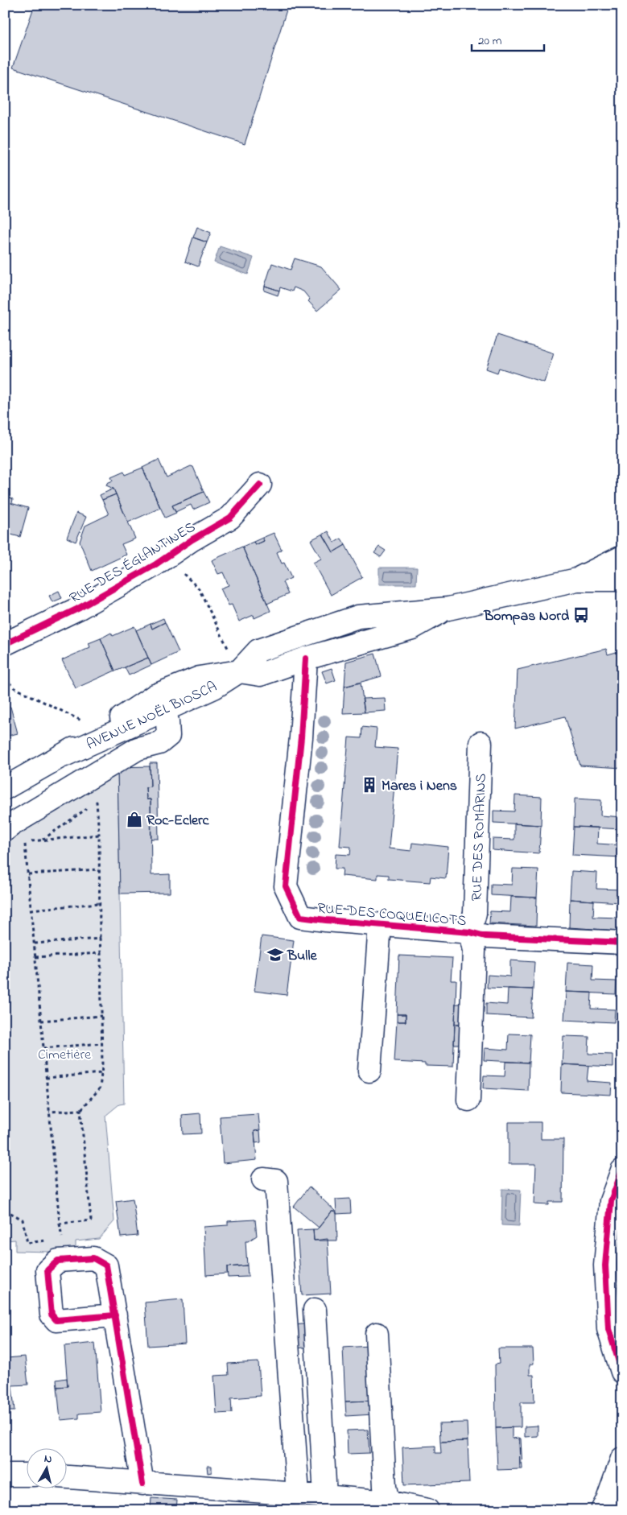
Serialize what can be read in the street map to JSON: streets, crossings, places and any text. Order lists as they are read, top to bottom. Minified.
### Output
{"streets":{"street":["RUE DES ÉGLANTINES","AVENUE NOËL BIOSCA","RUE DES ROMARINS","RUE DES COQUELICOTS"]},"crossings":[["AVENUE NOËL BIOSCA","RUE DES COQUELICOTS"],["RUE DES ROMARINS","RUE DES COQUELICOTS"]],"parks":["Cimetière"],"places":{"bus stop":["Bompas Nord"],"building":["Mares i Nens"],"shop":["Roc-Eclerc"],"school or university":["Bulle"]},"scale_bar":"20 m","north":"top"}
